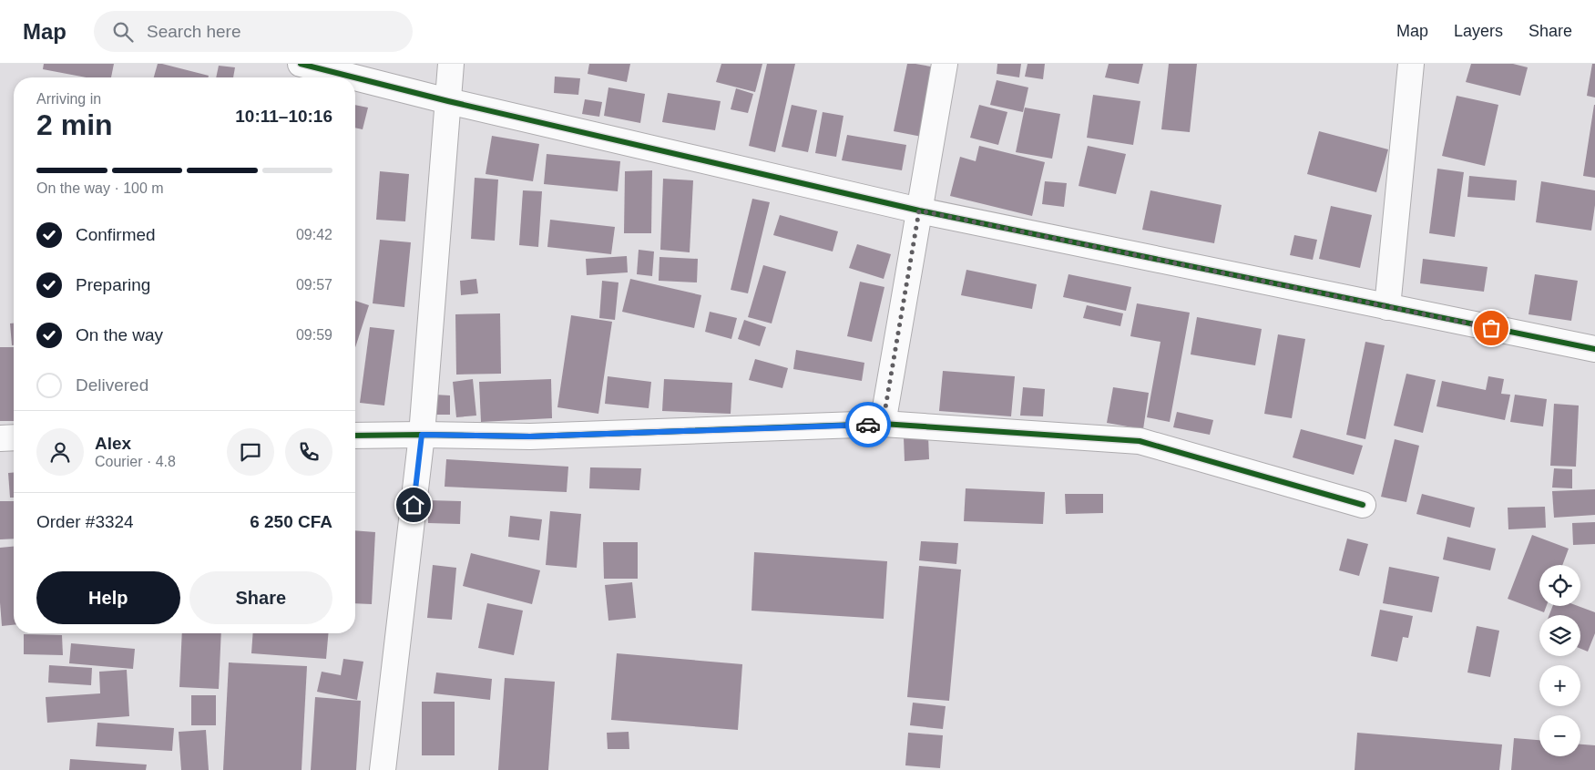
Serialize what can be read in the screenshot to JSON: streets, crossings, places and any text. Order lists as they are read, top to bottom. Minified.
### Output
{"page":{"header":"Map","search":"Search here","nav":["Map","Layers","Share"],"heading":["2 min","Arriving in","10:11–10:16"],"panel":["Alex","Courier · 4.8","Order #3324","6 250 CFA"],"bar":"On the way · 100 m","list":[["Confirmed","09:42"],["Preparing","09:57"],["On the way","09:59"],"Delivered"],"buttons":["Help","Share"],"map_buttons":["+","−"]}}
